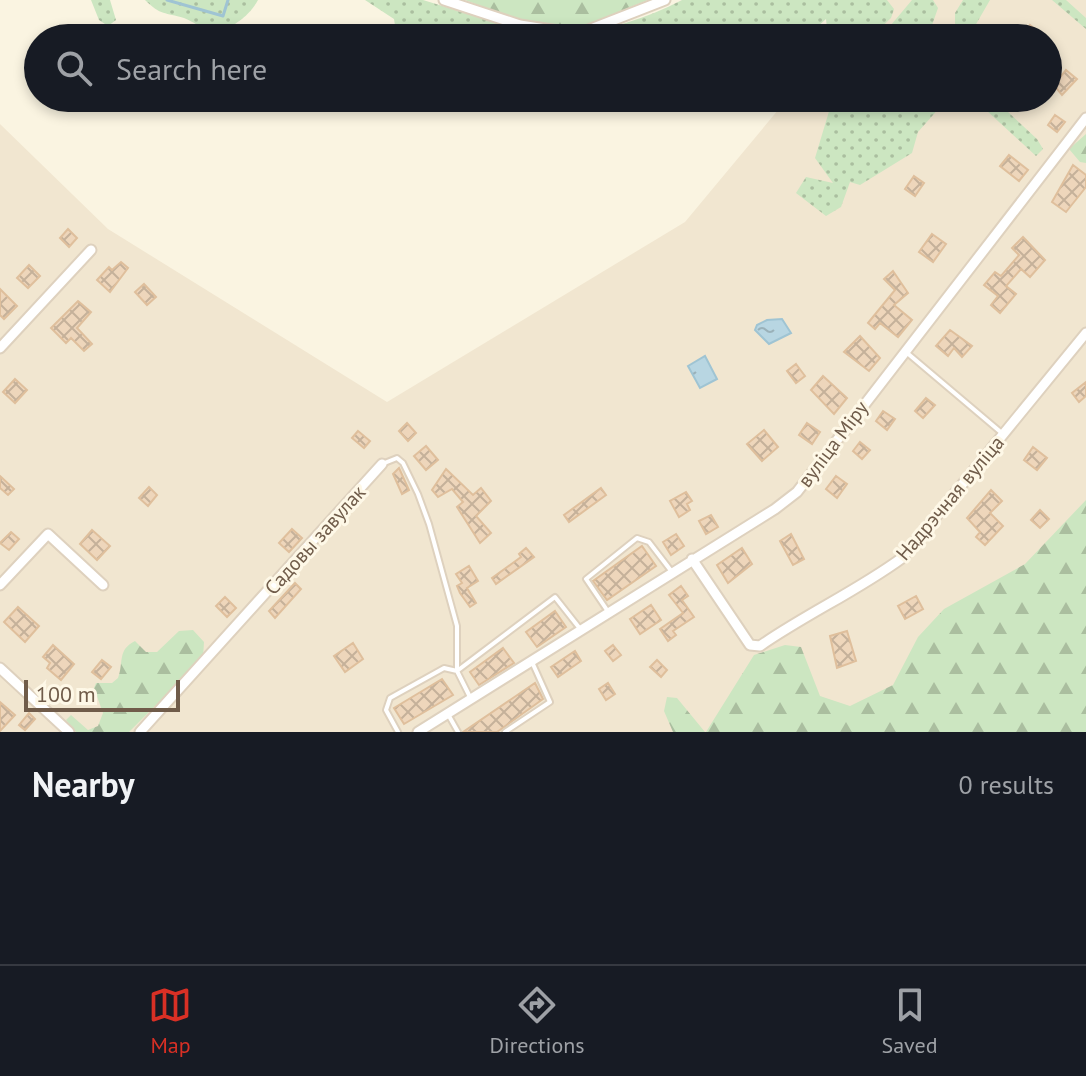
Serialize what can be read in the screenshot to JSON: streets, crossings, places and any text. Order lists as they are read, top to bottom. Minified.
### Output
{"streets":{"street":["вуліца Міру","Надрэчная вуліца","Садовы завулак"]},"crossings":[["вуліца Міру","Надрэчная вуліца"]],"scale_bar":"100 m","page":{"search":"Search here","scale":"100 m","heading":["Nearby","0 results"],"nav":["Map","Directions","Saved"]}}
